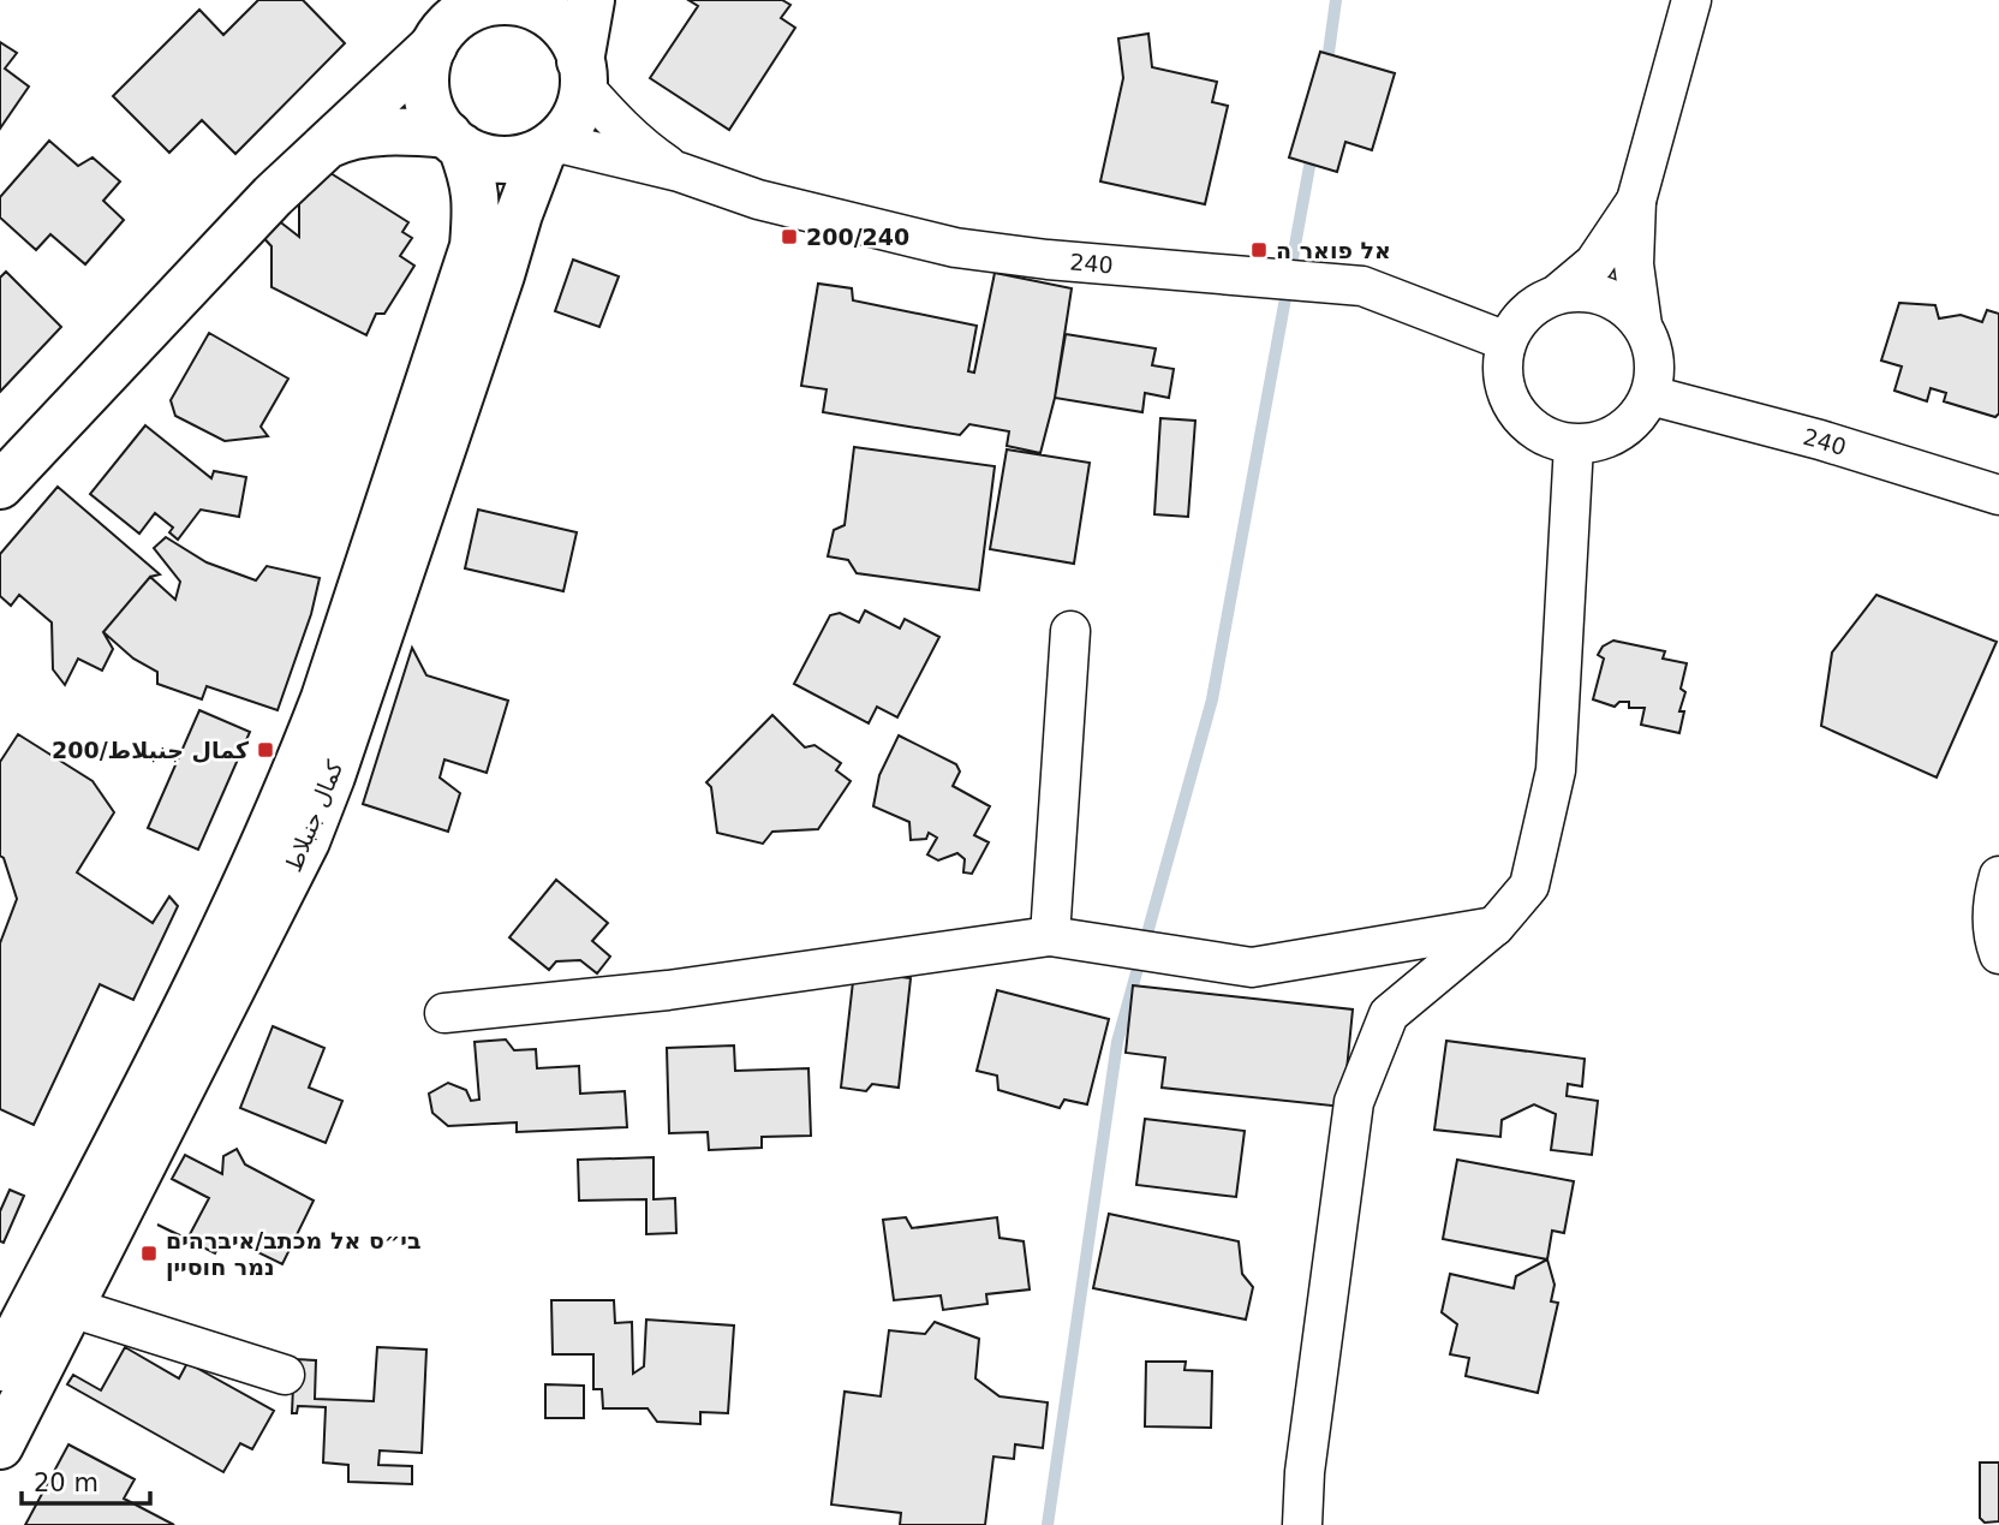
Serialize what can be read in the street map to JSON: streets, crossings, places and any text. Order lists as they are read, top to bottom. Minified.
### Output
{"streets":{"main road":["كمال جنبلاط"],"street":["240"]},"crossings":[["240","كمال جنبلاط"]],"places":{"transit":["200/240","אל פואר ה","200/كمال جنبلاط","בי״ס אל מכתב/איברהים נמר חוסיין"]},"scale_bar":"20 m"}
